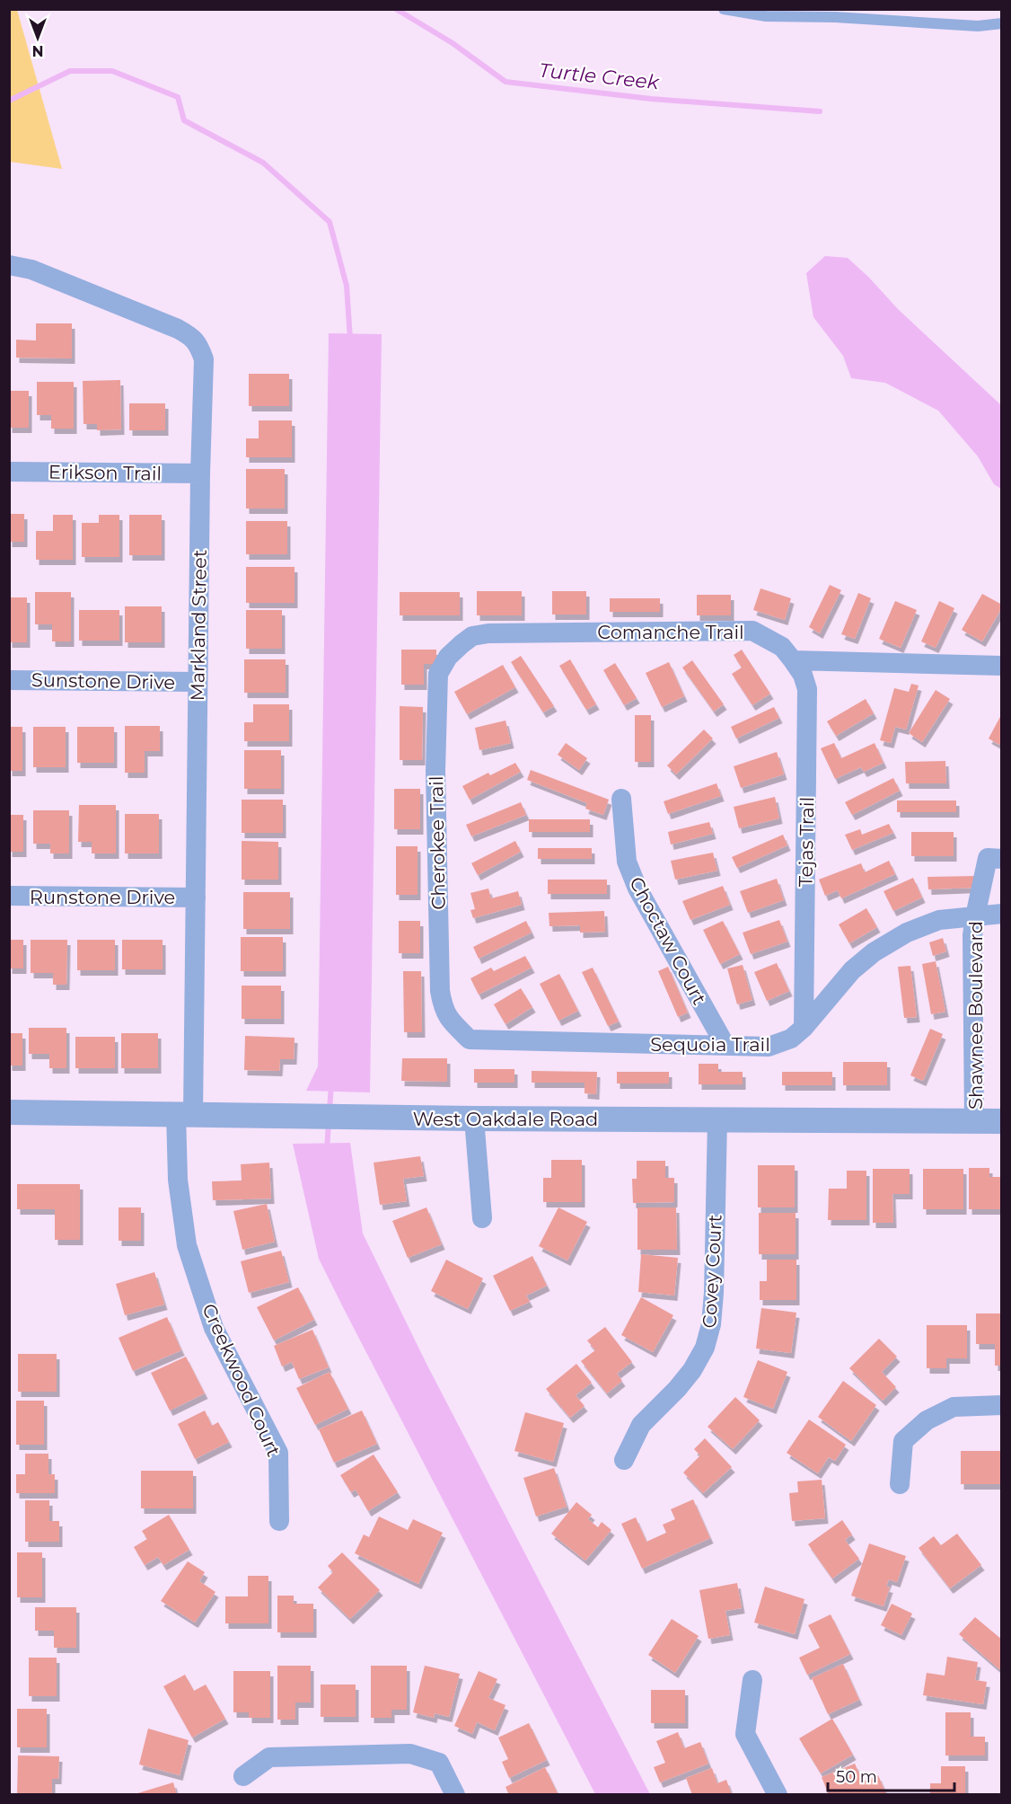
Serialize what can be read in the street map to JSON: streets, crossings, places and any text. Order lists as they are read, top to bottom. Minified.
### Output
{"streets":{"street":["Erikson Trail","Markland Street","Comanche Trail","Sunstone Drive","Tejas Trail","Cherokee Trail","Runstone Drive","Choctaw Court","Shawnee Boulevard","Sequoia Trail","West Oakdale Road","Covey Court","Creekwood Court"]},"crossings":[["Erikson Trail","Markland Street"],["Markland Street","Sunstone Drive"],["Markland Street","Runstone Drive"],["Markland Street","West Oakdale Road"],["Markland Street","Creekwood Court"],["Comanche Trail","Tejas Trail"],["Comanche Trail","Cherokee Trail"],["Tejas Trail","Sequoia Trail"],["Cherokee Trail","Sequoia Trail"],["Choctaw Court","Sequoia Trail"],["Shawnee Boulevard","Sequoia Trail"],["Shawnee Boulevard","West Oakdale Road"],["West Oakdale Road","Covey Court"],["West Oakdale Road","Creekwood Court"]],"water":["Turtle Creek"],"scale_bar":"50 m","north":"bottom"}
